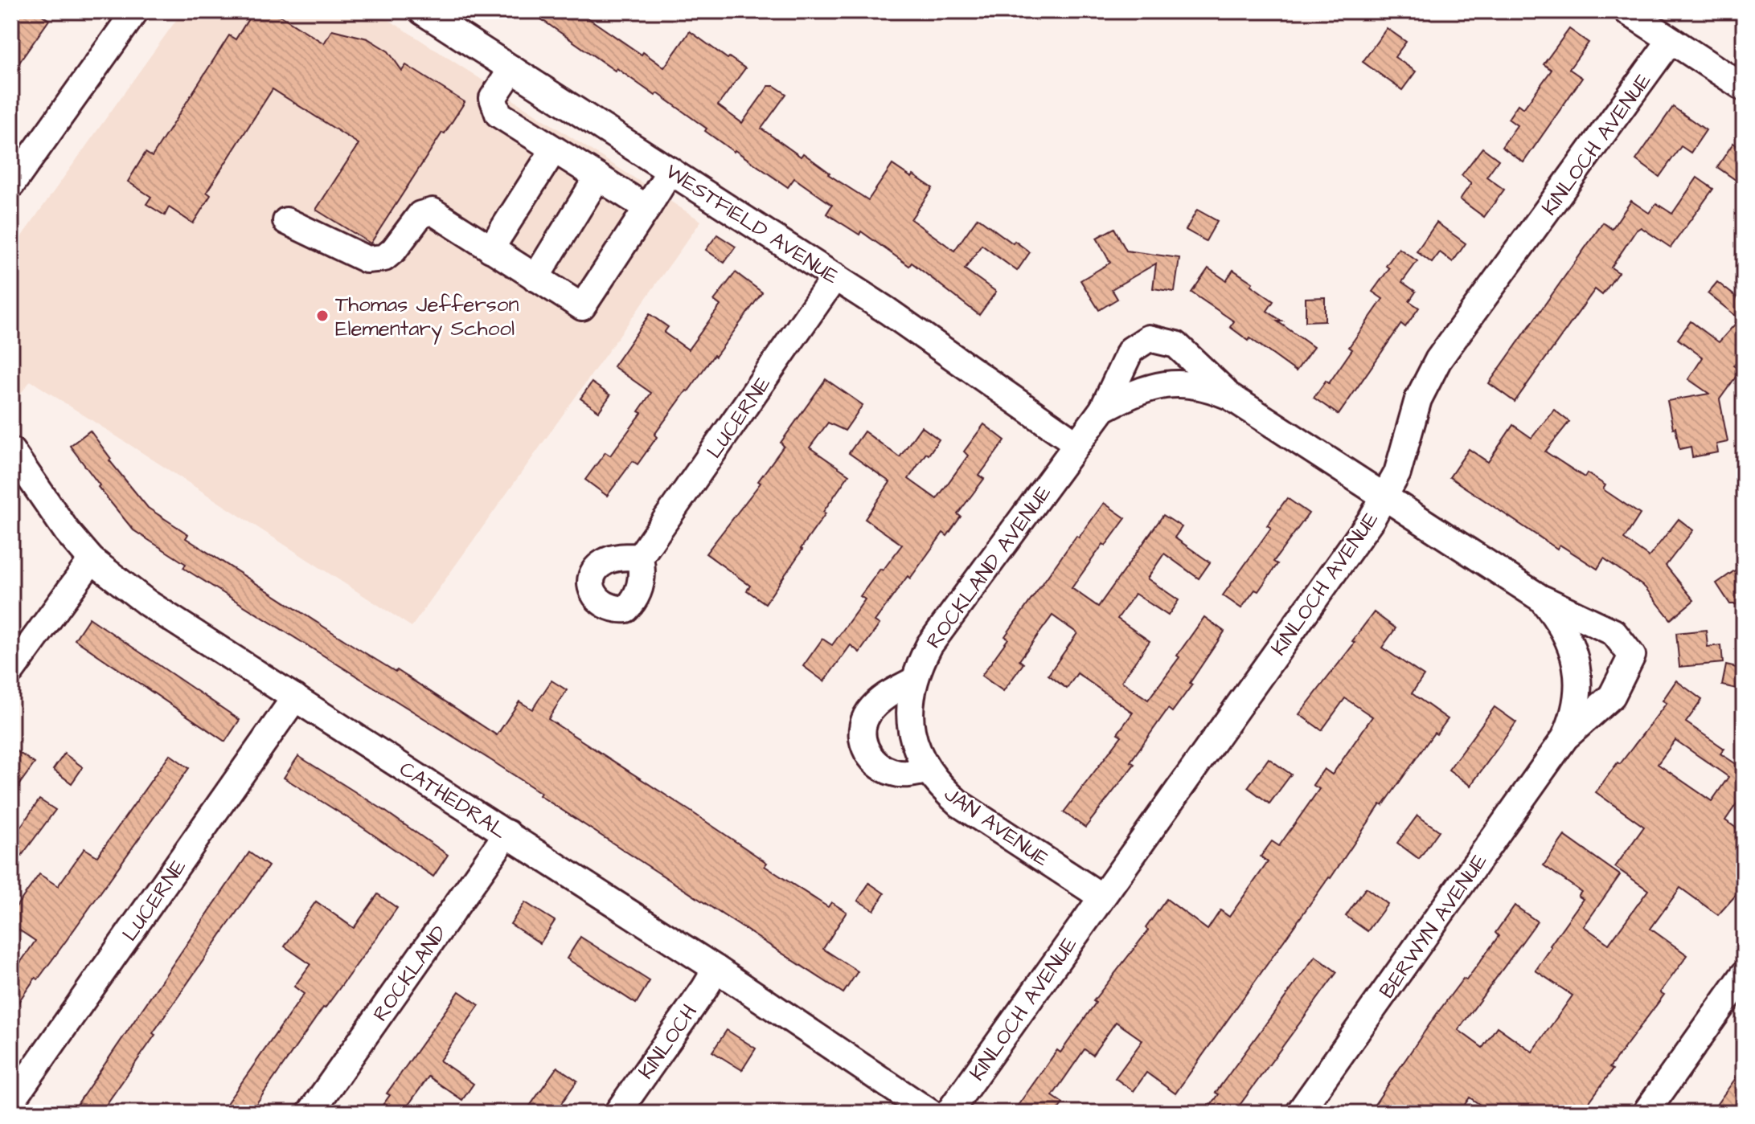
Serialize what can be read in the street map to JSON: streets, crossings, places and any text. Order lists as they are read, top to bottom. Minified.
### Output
{"streets":{"street":["KINLOCH AVENUE","WESTFIELD AVENUE","LUCERNE","ROCKLAND AVENUE","CATHEDRAL","JAN AVENUE","BERWYN AVENUE","ROCKLAND","KINLOCH"]},"crossings":[["KINLOCH AVENUE","JAN AVENUE"],["WESTFIELD AVENUE","LUCERNE"],["WESTFIELD AVENUE","ROCKLAND AVENUE"],["LUCERNE","CATHEDRAL"],["ROCKLAND AVENUE","JAN AVENUE"],["CATHEDRAL","ROCKLAND"],["CATHEDRAL","KINLOCH"]],"places":["Thomas Jefferson Elementary School"]}
